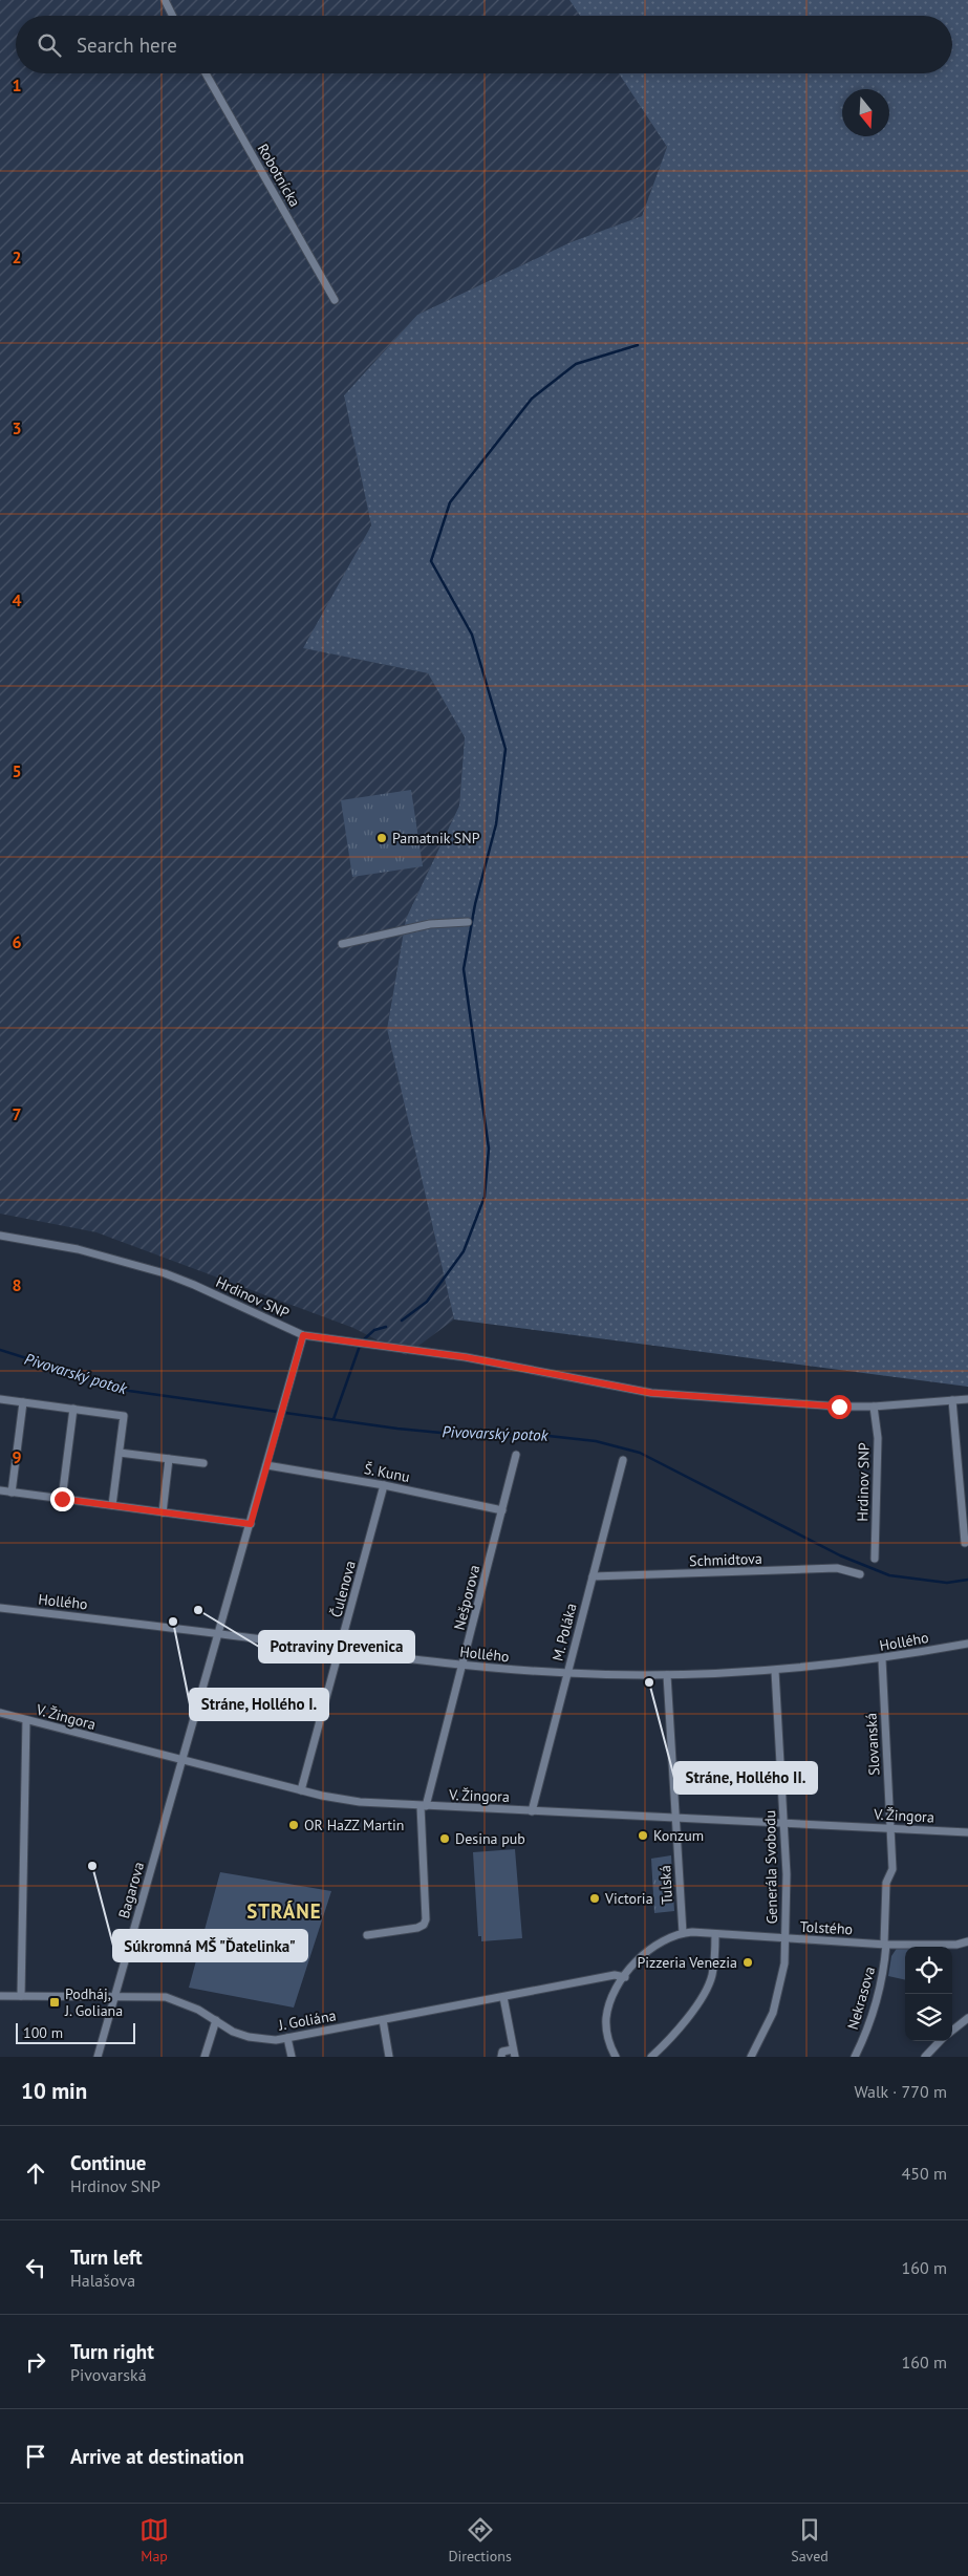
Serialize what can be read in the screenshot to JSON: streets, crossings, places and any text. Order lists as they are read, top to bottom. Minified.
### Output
{"streets":{"street":["Robotnícka","Hrdinov SNP","Š. Kunu","Schmidtova","Čulenova","Nešporova","Hollého","M. Poláka","V. Žingora","Slovanská","Generála Svobodu","Tulská","Bagarova","Tolstého","Nekrasova","J. Goliána"]},"crossings":[["Hrdinov SNP","Bagarova"],["Š. Kunu","Čulenova"],["Š. Kunu","Nešporova"],["Š. Kunu","Bagarova"],["Schmidtova","M. Poláka"],["Čulenova","Hollého"],["Čulenova","V. Žingora"],["Nešporova","Hollého"],["Nešporova","V. Žingora"],["Hollého","M. Poláka"],["Hollého","Slovanská"],["Hollého","Generála Svobodu"],["Hollého","Tulská"],["Hollého","Bagarova"],["M. Poláka","V. Žingora"],["V. Žingora","Slovanská"],["V. Žingora","Generála Svobodu"],["V. Žingora","Tulská"],["V. Žingora","Bagarova"],["V. Žingora","Nekrasova"],["Slovanská","Nekrasova"],["Generála Svobodu","Tolstého"],["Tulská","Tolstého"],["Bagarova","J. Goliána"],["Tolstého","Nekrasova"]],"districts":["STRÁNE"],"water":["Pivovarský potok"],"places":{"other":["Pamatnik SNP","Potraviny Drevenica","Stráne, Hollého I.","Stráne, Hollého II.","OR HaZZ Martin","Konzum","Desina pub","Súkromná MŠ \"Ďatelinka\"","Victoria","Pizzeria Venezia"],"transit":["Podháj, J. Goliana"]},"scale_bar":"100 m","north":"bottom","page":{"search":"Search here","scale":"100 m","heading":["10 min","Walk · 770 m"],"list":[["Continue","Hrdinov SNP","450 m"],["Turn left","Halašova","160 m"],["Turn right","Pivovarská","160 m"],"Arrive at destination"],"nav":["Map","Directions","Saved"]},"grid":{"rows":["1","2","3","4","5","6","7","8","9"]}}
